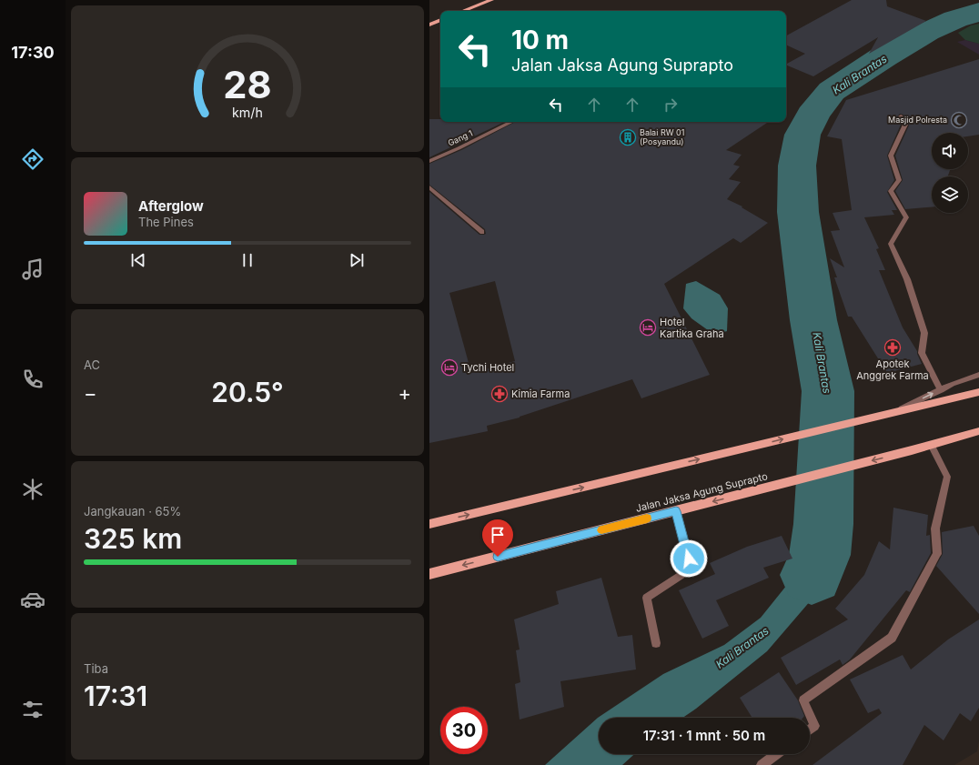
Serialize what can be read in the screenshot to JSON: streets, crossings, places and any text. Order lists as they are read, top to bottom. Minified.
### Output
{"streets":{"main road":["Jalan Jaksa Agung Suprapto"],"street":["Gang 1"]},"water":["Kali Brantas"],"places":{"mosque":["Masjid Polresta"],"building":["Balai RW 01 (Posyandu)"],"hotel":["Hotel Kartika Graha","Tychi Hotel"],"pharmacy":["Apotek Anggrek Farma","Kimia Farma"]},"page":{"tabs":"17:30","turn":["10 m","Jalan Jaksa Agung Suprapto"],"song":["Afterglow","The Pines"],"tile":["AC",["Jangkauan · 65%","325 km"],["Tiba","17:31"]],"heat":["−","20.5°","+"],"limit":"30","trip":"17:31 · 1 mnt · 50 m","gauge":["28","km/h"]}}
